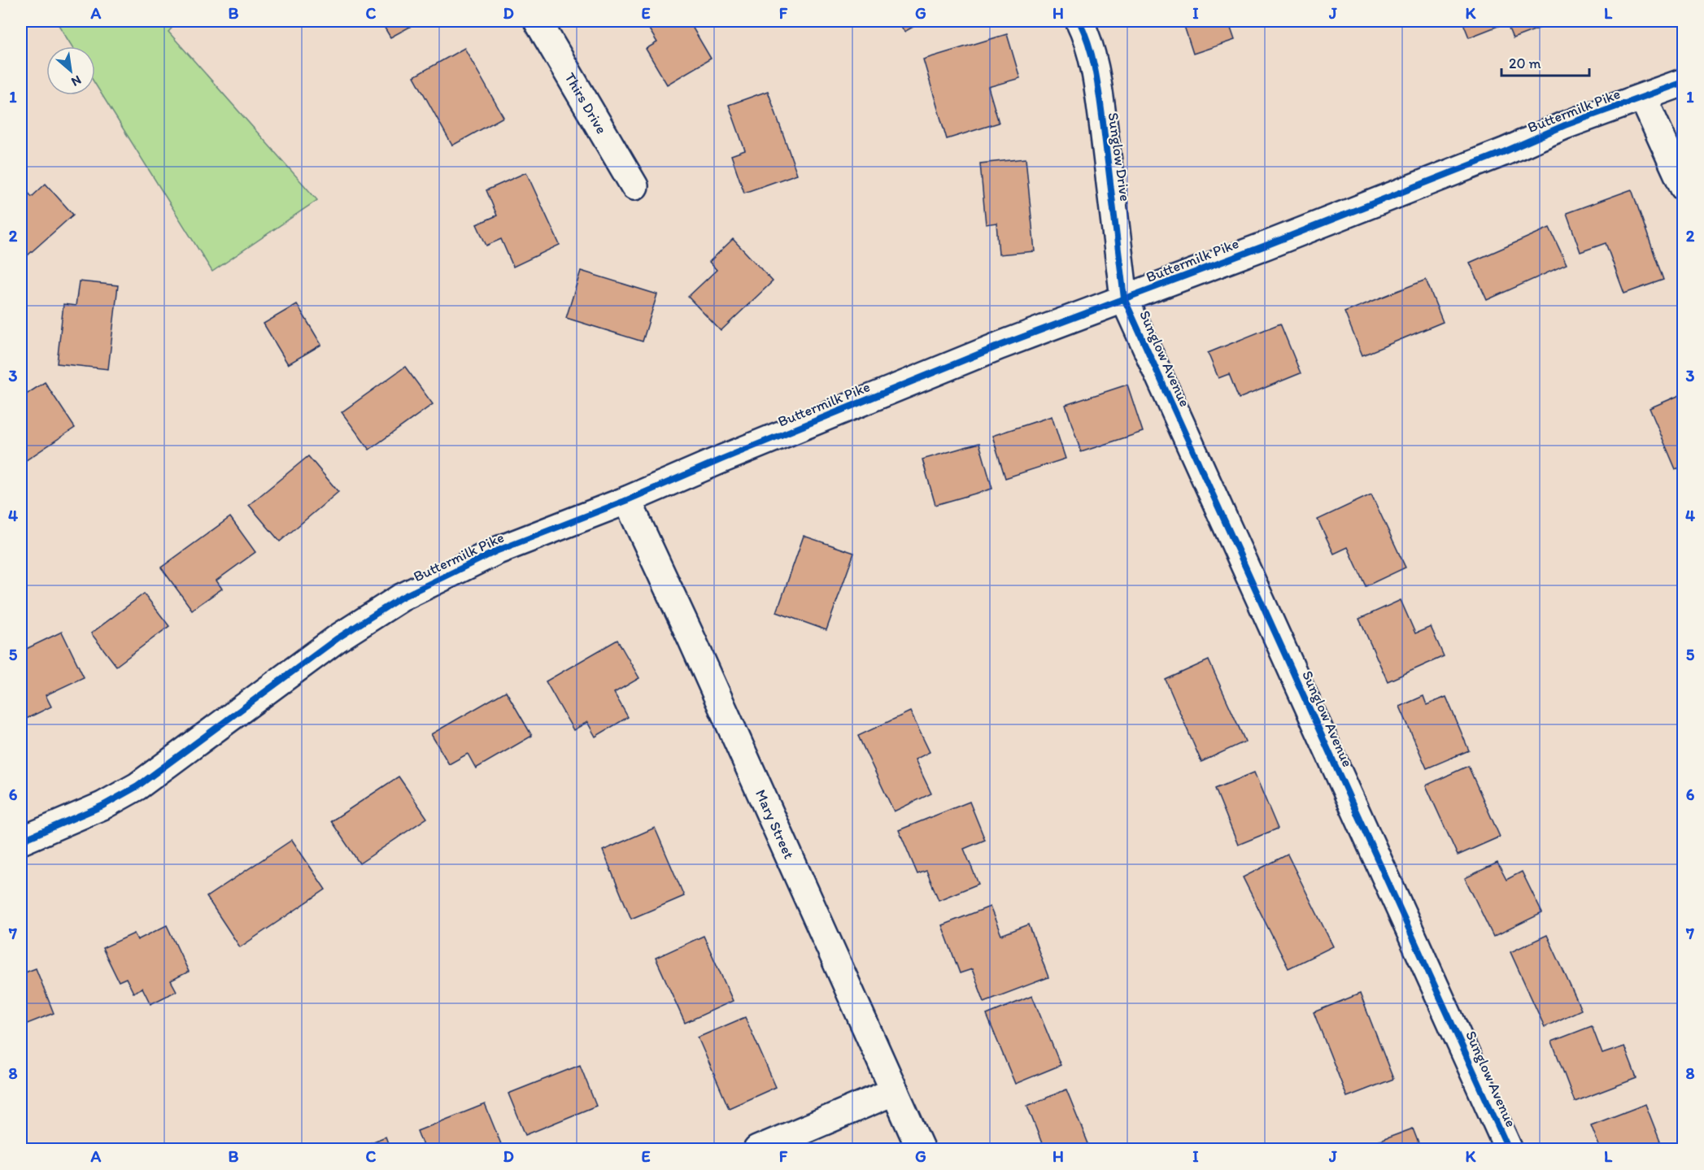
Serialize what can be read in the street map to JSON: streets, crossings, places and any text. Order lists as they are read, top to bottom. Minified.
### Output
{"streets":{"street":["Thirs Drive","Buttermilk Pike","Sunglow Drive","Sunglow Avenue","Mary Street"]},"crossings":[["Buttermilk Pike","Sunglow Drive"],["Buttermilk Pike","Sunglow Avenue"],["Buttermilk Pike","Mary Street"],["Sunglow Drive","Sunglow Avenue"]],"scale_bar":"20 m","north":"bottom right","grid":{"columns":["A","B","C","D","E","F","G","H","I","J","K","L"],"rows":["1","2","3","4","5","6","7","8"]}}
